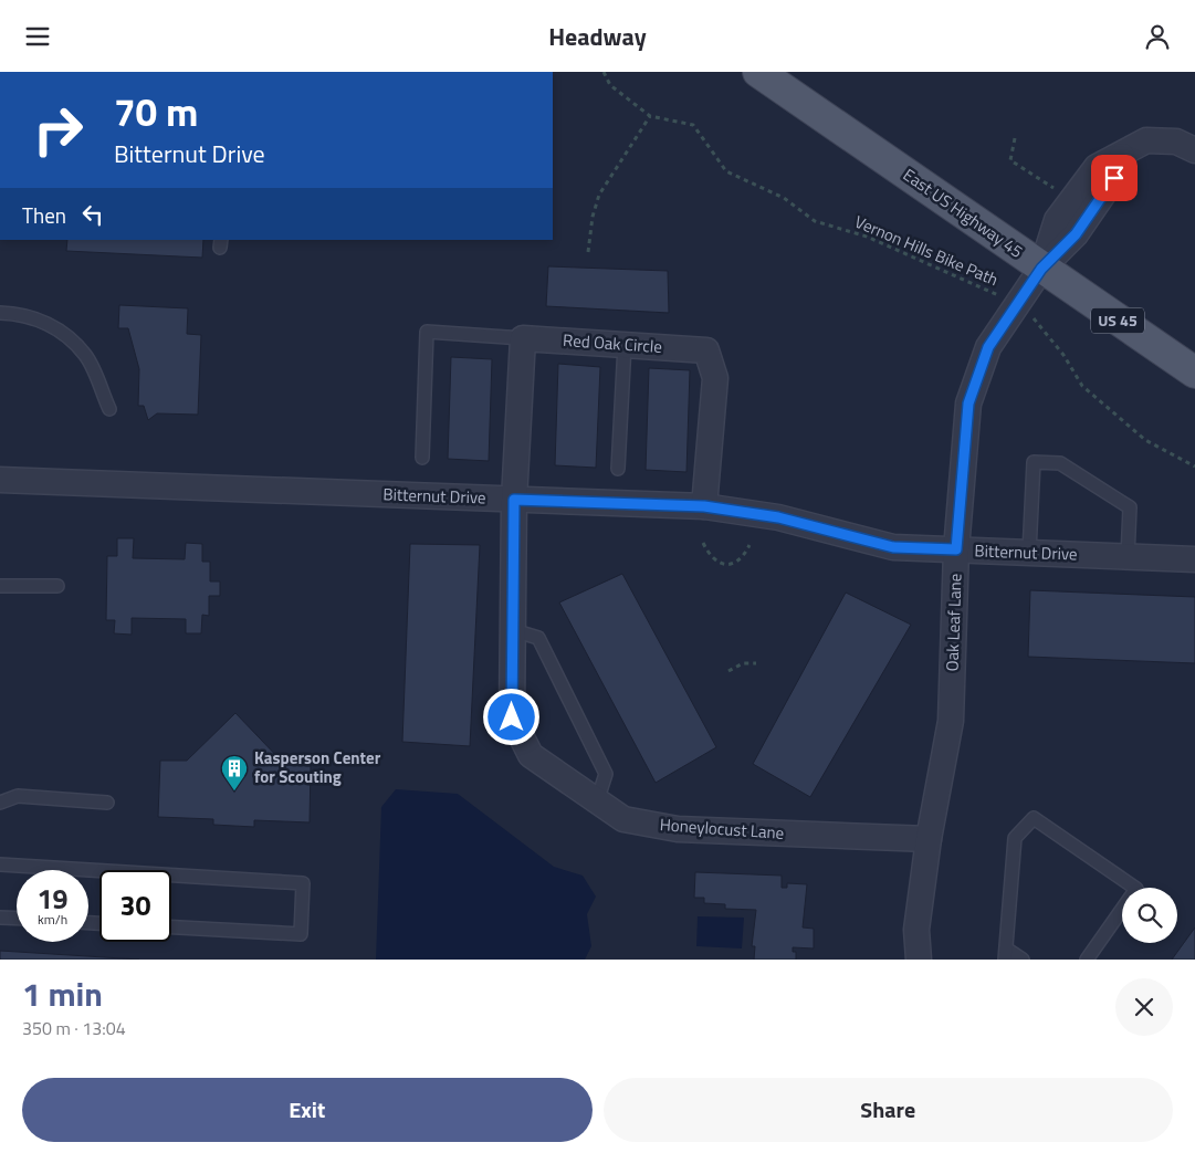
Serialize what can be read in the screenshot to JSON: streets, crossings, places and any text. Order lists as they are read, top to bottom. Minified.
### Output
{"streets":{"main road":["East US Highway 45","US 45"],"street":["Red Oak Circle","Bitternut Drive","Oak Leaf Lane","Honeylocust Lane"],"path":["Vernon Hills Bike Path"]},"crossings":[["East US Highway 45","Oak Leaf Lane"],["Vernon Hills Bike Path","Oak Leaf Lane"],["Red Oak Circle","Bitternut Drive"],["Bitternut Drive","Oak Leaf Lane"],["Bitternut Drive","Honeylocust Lane"],["Oak Leaf Lane","Honeylocust Lane"]],"places":{"building":["Kasperson Center for Scouting"]},"page":{"header":"Headway","turn":["70 m","Bitternut Drive"],"then":"Then","speed":"19 km/h","limit":"30","heading":["1 min","350 m · 13:04"],"buttons":["Exit","Share"]}}
